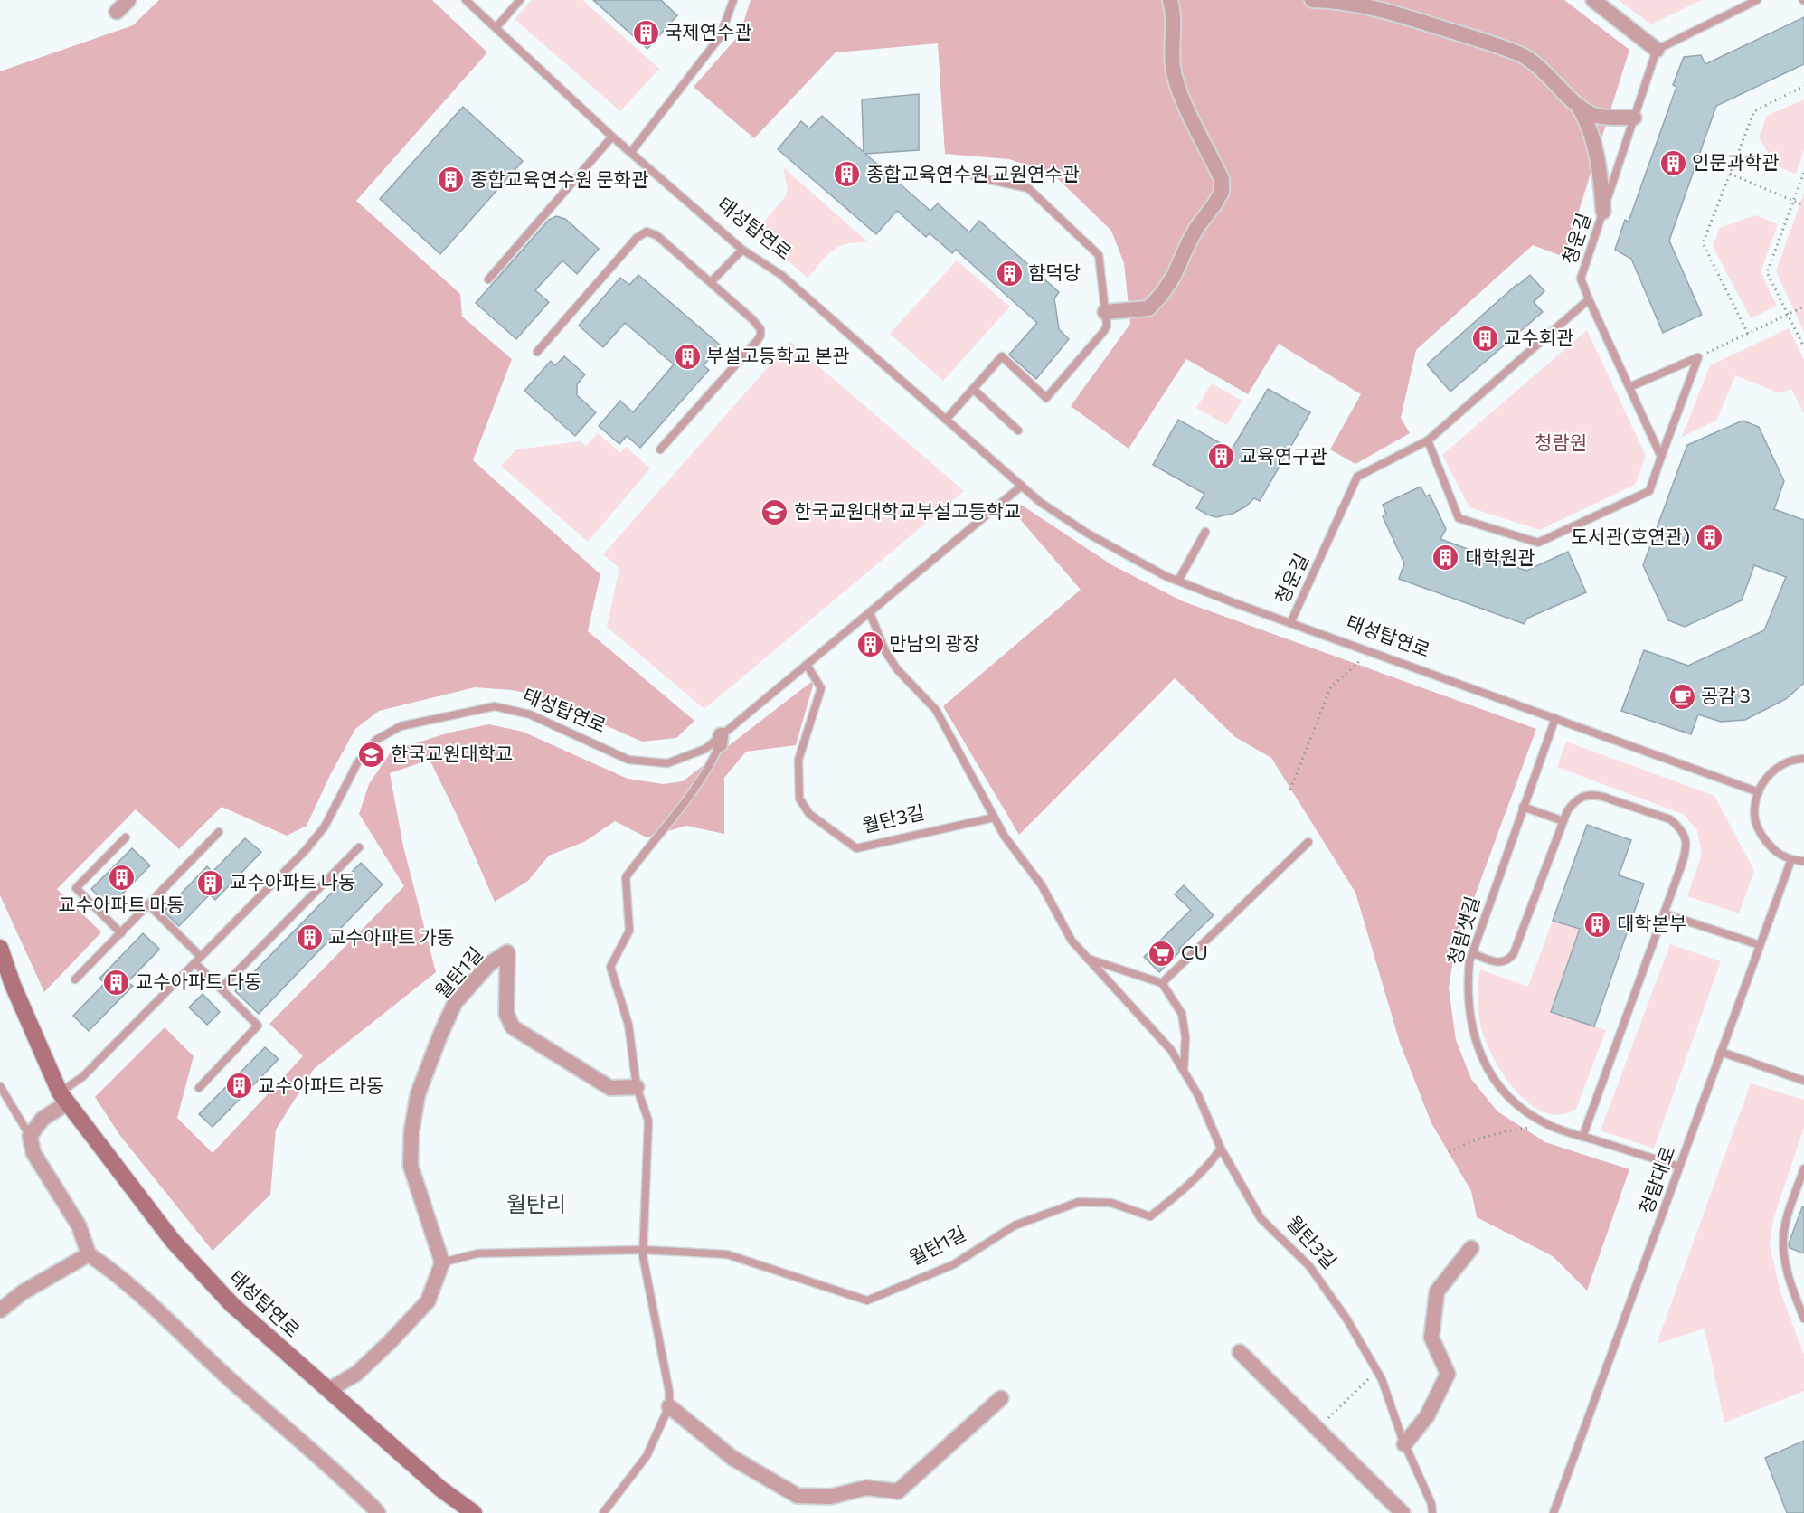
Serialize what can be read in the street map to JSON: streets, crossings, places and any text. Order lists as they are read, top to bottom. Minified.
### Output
{"streets":{"main road":["태성탑연로"],"street":["월탄1길"],"lane":["청운길","월탄3길","청람샛길","청람대로"]},"crossings":[["태성탑연로","청운길"],["태성탑연로","월탄3길"],["태성탑연로","청람샛길"],["월탄3길","월탄1길"],["청람샛길","청람대로"]],"districts":["월탄리"],"parks":["청람원"],"places":{"building":["국제연수관","인문과학관","종합교육연수원 교원연수관","종합교육연수원 문화관","함덕당","교수회관","부설고등학교 본관","교육연구관","도서관(호연관)","대학원관","만남의 광장","교수아파트 마동","교수아파트 나동","대학본부","교수아파트 가동","교수아파트 다동","교수아파트 라동"],"school or university":["한국교원대학교부설고등학교","한국교원대학교"],"cafe":["공감 3"],"supermarket":["CU"]}}
